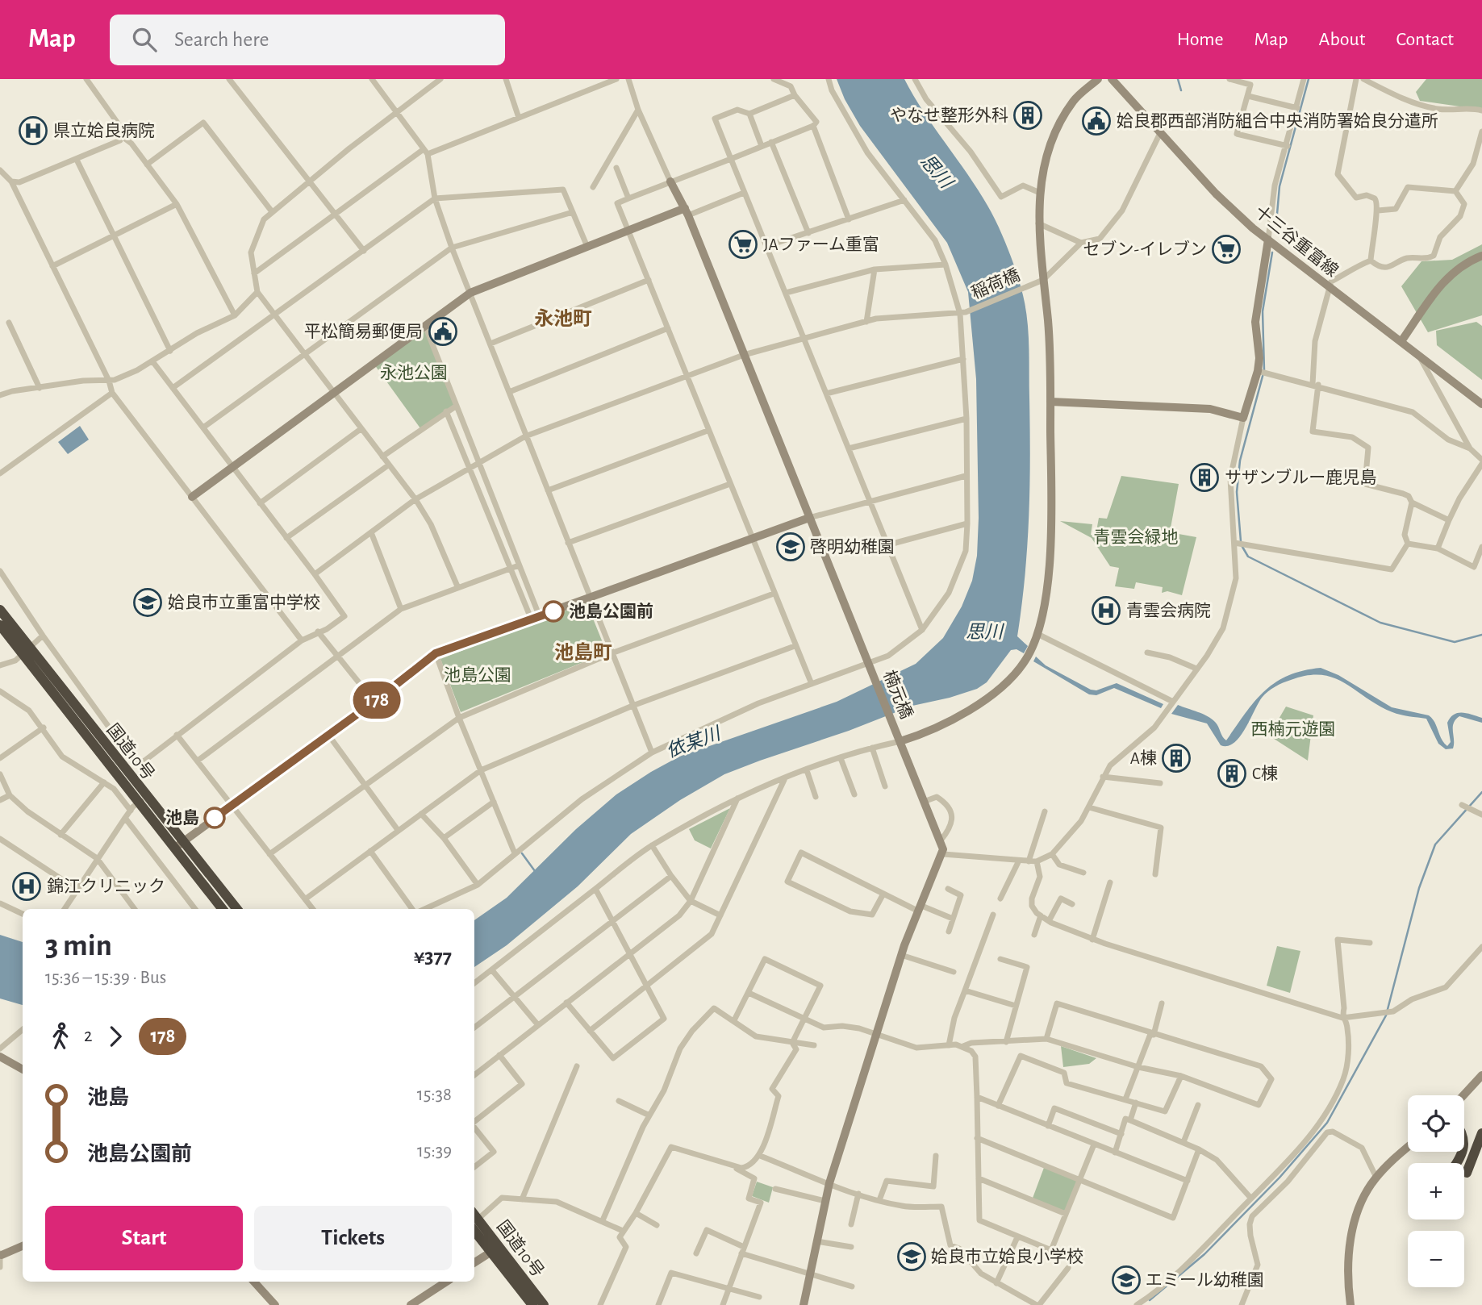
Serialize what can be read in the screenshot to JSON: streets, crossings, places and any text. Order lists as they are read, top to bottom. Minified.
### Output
{"streets":{"highway":["国道10号"],"street":["十三谷重富線","稲荷橋","楠元橋"]},"crossings":[["稲荷橋","楠元橋"]],"districts":["永池町","池島町"],"water":["思川","依某川"],"parks":["永池公園","青雲会緑地","池島公園","西楠元遊園"],"places":{"building":["やなせ整形外科","サザンブルー鹿児島","A棟","C棟"],"public building":["姶良郡西部消防組合中央消防署姶良分遣所","平松簡易郵便局"],"hospital":["県立姶良病院","青雲会病院","錦江クリニック"],"supermarket":["JAファーム重富","セブン-イレブン"],"school or university":["啓明幼稚園","姶良市立重富中学校","姶良市立姶良小学校","エミール幼稚園"],"other":["池島公園前","池島"]},"lines":["bus line 178"],"page":{"header":"Map","search":"Search here","nav":["Home","Map","About","Contact"],"on_map":"178","heading":["3 min","15:36 – 15:39 · Bus","¥377"],"legs":["2","178"],"list":[{"name":"池島","value":"15:38"},{"name":"池島公園前","value":"15:39"}],"map_buttons":["+","−"],"buttons":["Start","Tickets"]}}
